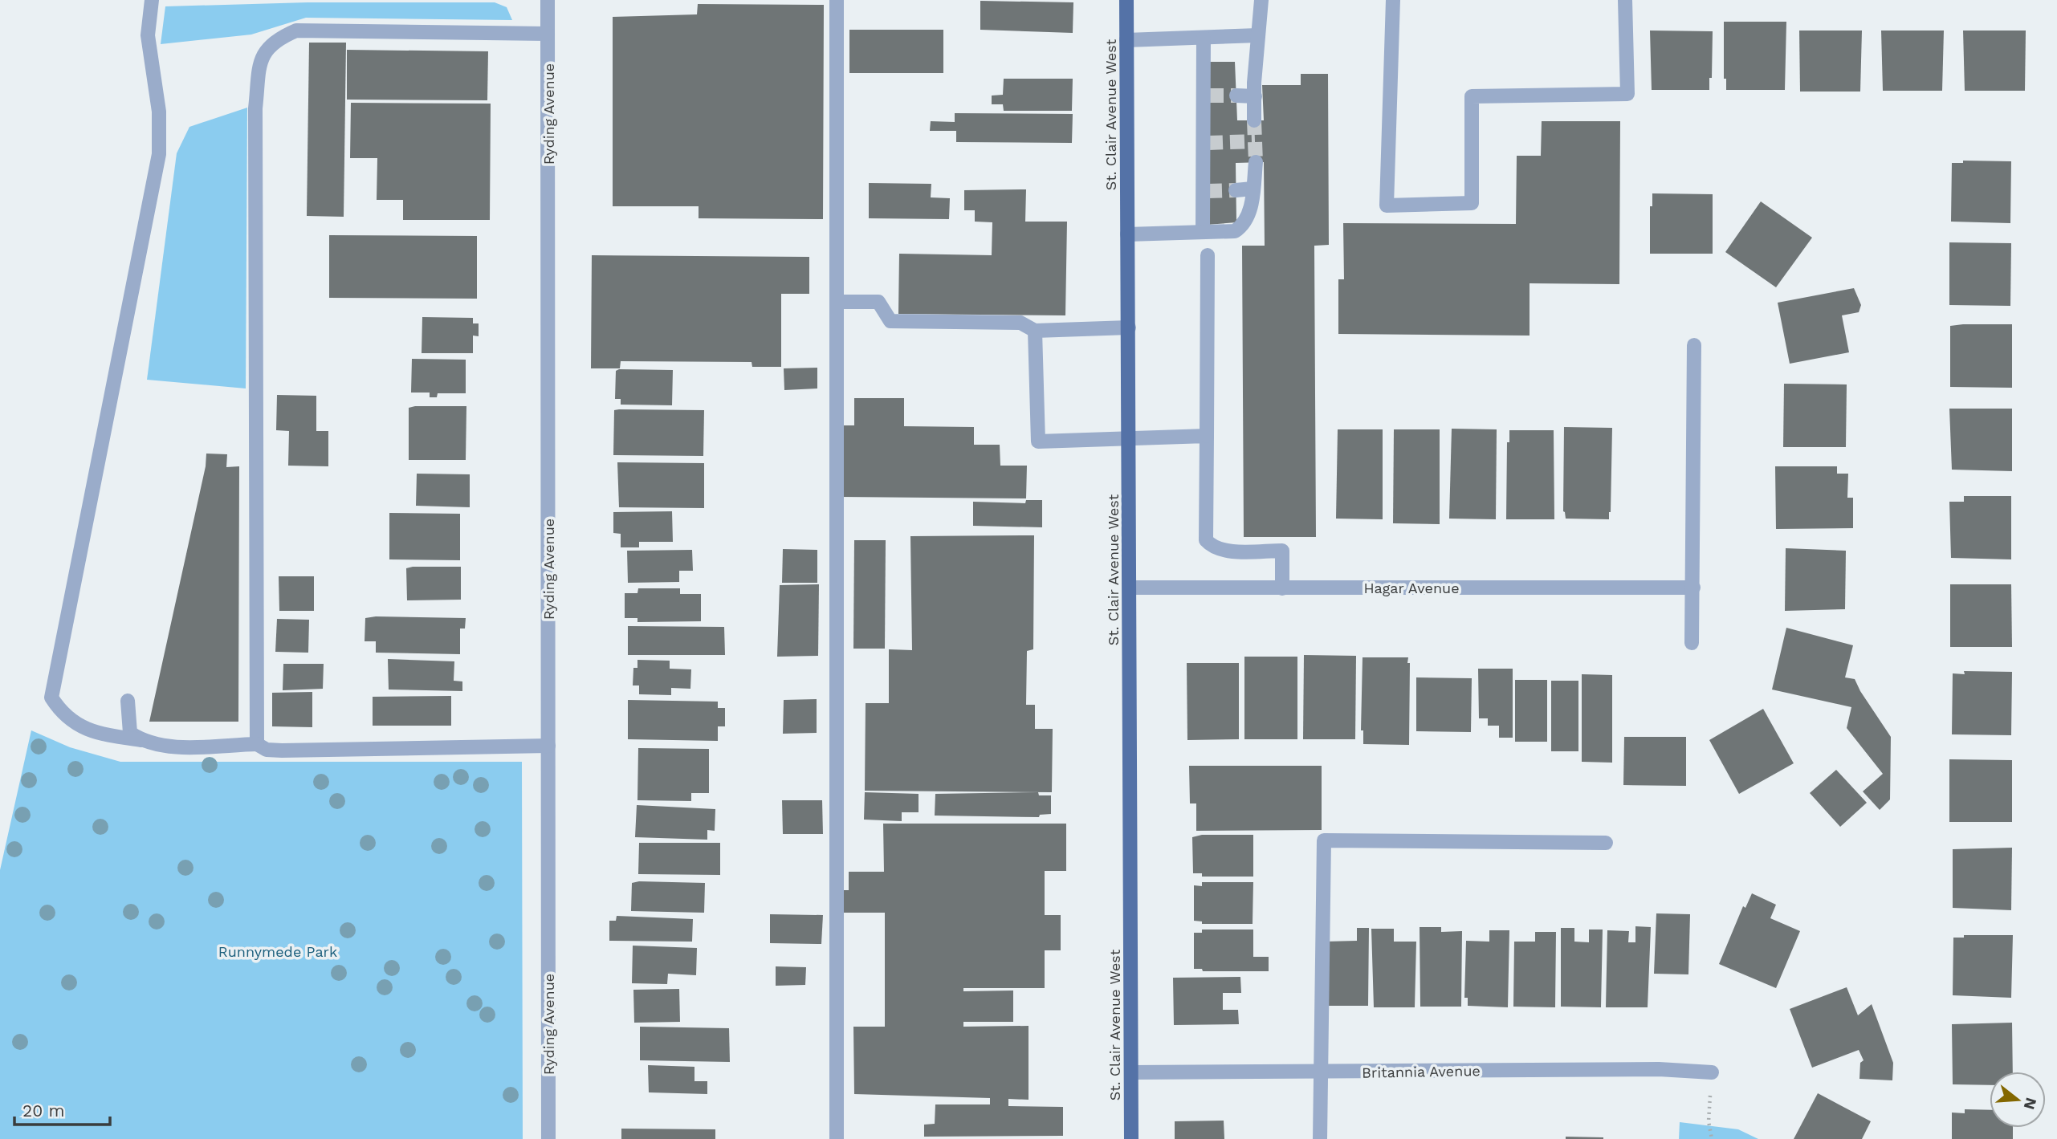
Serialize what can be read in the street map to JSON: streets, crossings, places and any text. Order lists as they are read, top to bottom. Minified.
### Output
{"streets":{"main road":["St. Clair Avenue West"],"street":["Ryding Avenue","Hagar Avenue","Britannia Avenue"]},"crossings":[["St. Clair Avenue West","Hagar Avenue"],["St. Clair Avenue West","Britannia Avenue"]],"parks":["Runnymede Park"],"scale_bar":"20 m","north":"right"}
